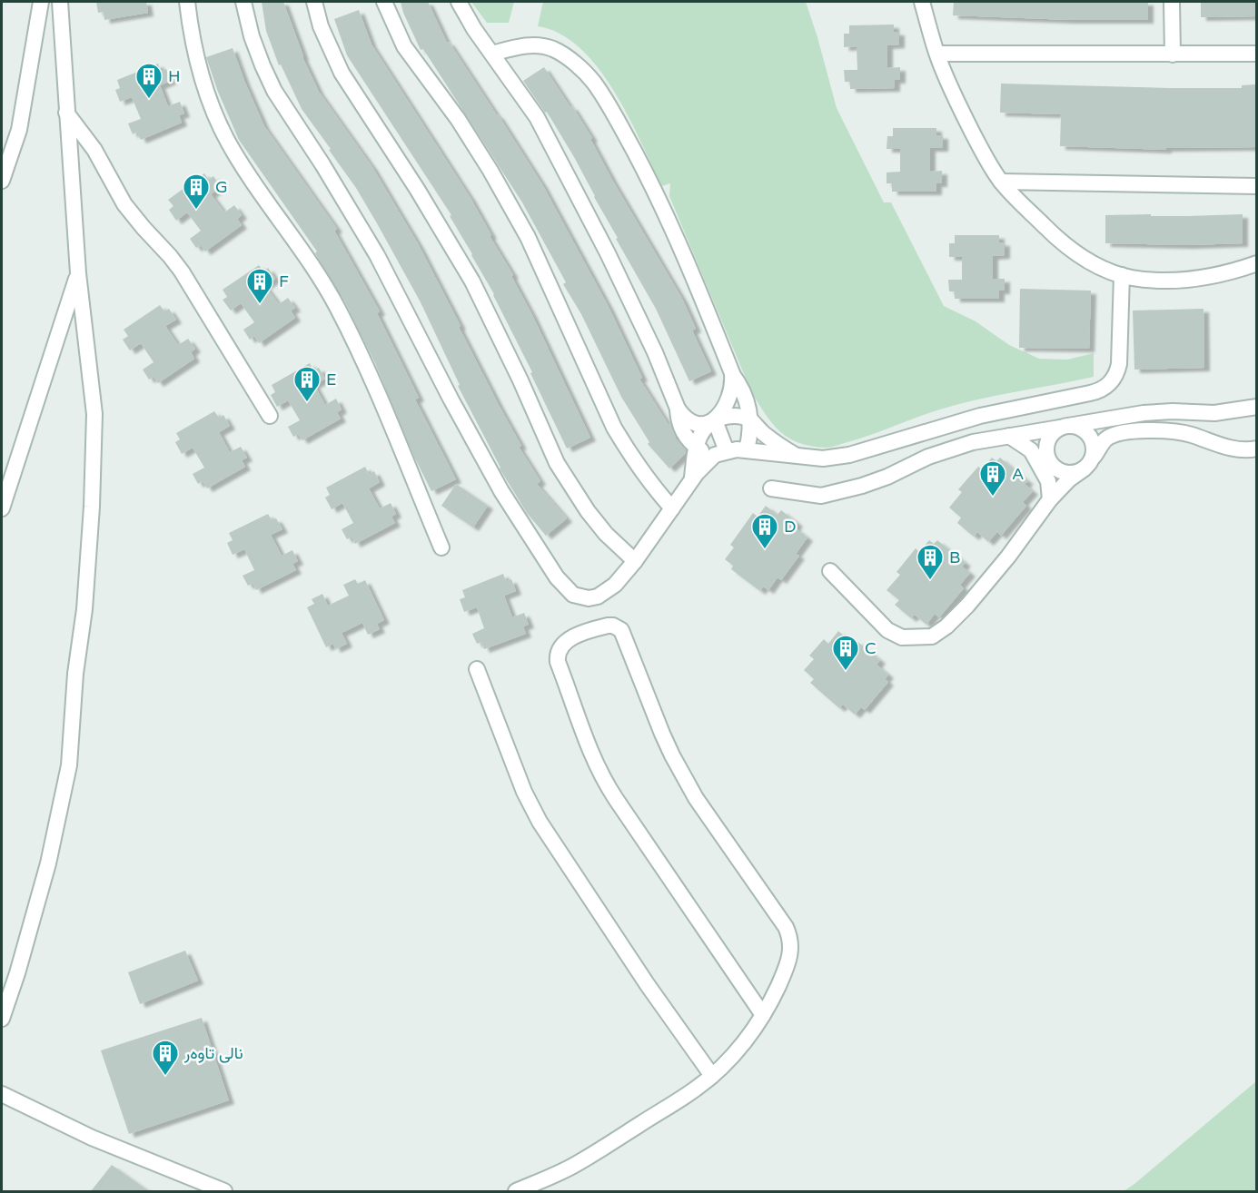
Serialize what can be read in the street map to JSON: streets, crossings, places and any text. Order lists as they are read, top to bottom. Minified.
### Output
{"places":{"building":["H","G","F","E","A","D","B","C","نالی تاوەر"]}}
